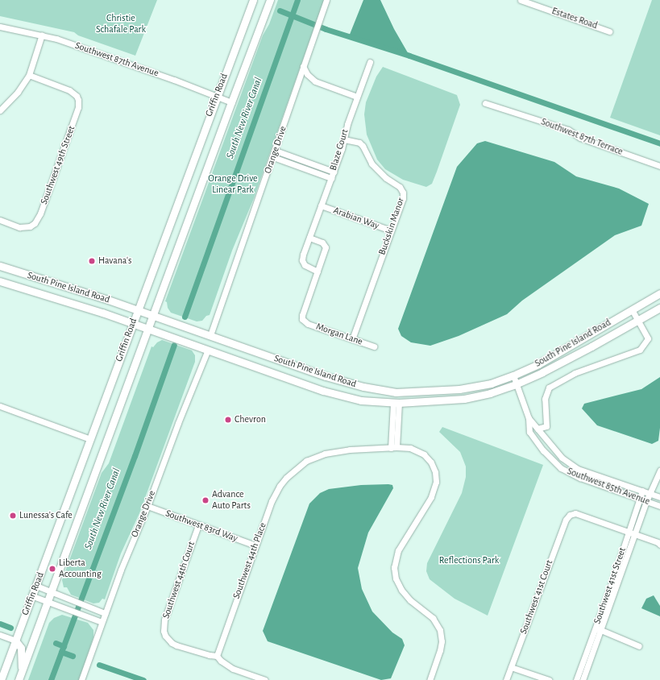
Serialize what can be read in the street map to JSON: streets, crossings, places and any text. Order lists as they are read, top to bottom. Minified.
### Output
{"streets":{"main road":["Griffin Road","South Pine Island Road"],"street":["Estates Road","Southwest 87th Avenue","Southwest 87th Terrace","Orange Drive","Blaze Court","Southwest 49th Street","Arabian Way","Buckskin Manor","Morgan Lane","Southwest 85th Avenue","Southwest 83rd Way","Southwest 44th Place","Southwest 44th Court","Southwest 41st Street","Southwest 41st Court"]},"crossings":[["Southwest 87th Avenue","Griffin Road"],["Griffin Road","South Pine Island Road"],["Orange Drive","South Pine Island Road"],["Orange Drive","Southwest 83rd Way"],["Blaze Court","Arabian Way"],["Blaze Court","Buckskin Manor"],["Blaze Court","Morgan Lane"],["Arabian Way","Buckskin Manor"],["Buckskin Manor","Morgan Lane"],["South Pine Island Road","Southwest 85th Avenue"],["Southwest 85th Avenue","Southwest 41st Street"],["Southwest 83rd Way","Southwest 44th Place"],["Southwest 83rd Way","Southwest 44th Court"],["Southwest 44th Place","Southwest 44th Court"],["Southwest 41st Street","Southwest 41st Court"]],"water":["South New River Canal"],"parks":["Christie Schafale Park","Orange Drive Linear Park","Reflections Park"],"places":["Havana's","Chevron","Advance Auto Parts","Lunessa’s Cafe","Liberta Accounting"]}
